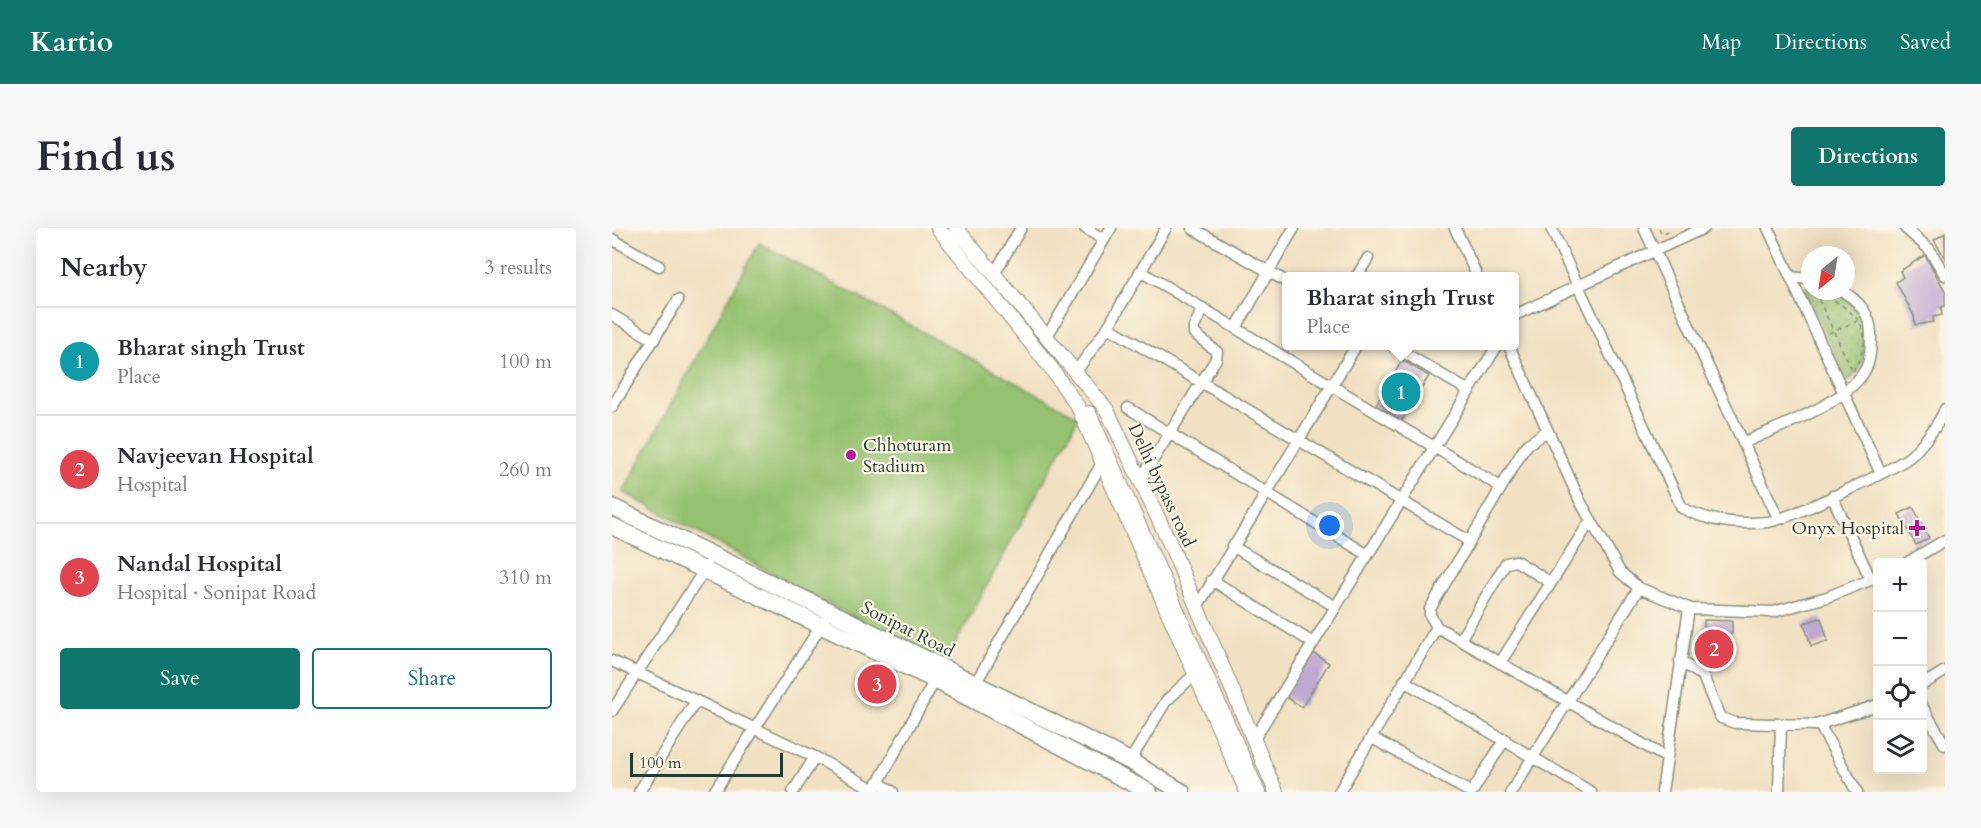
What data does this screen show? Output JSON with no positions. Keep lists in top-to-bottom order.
{
  "streets": {
    "main road": ["Delhi bypass road", "Sonipat Road"]
  },
  "places": {
    "other": ["Chhoturam Stadium"],
    "health": ["Onyx Hospital"]
  },
  "scale_bar": "100 m",
  "north": "bottom left",
  "page": {
    "header": "Kartio",
    "nav": ["Map", "Directions", "Saved"],
    "buttons": [
      "Directions",
      ["Save", "Share"]
    ],
    "title": "Find us",
    "heading": ["Nearby", "3 results"],
    "popup": ["Bharat singh Trust", "Place"],
    "list": [
      {
        "mark": "1",
        "name": "Bharat singh Trust",
        "note": "Place",
        "value": "100 m"
      },
      {
        "mark": "2",
        "name": "Navjeevan Hospital",
        "note": "Hospital",
        "value": "260 m"
      },
      {
        "mark": "3",
        "name": "Nandal Hospital",
        "note": "Hospital · Sonipat Road",
        "value": "310 m"
      }
    ],
    "pins": ["1", "2", "3"],
    "map_buttons": ["+", "−"],
    "scale": "100 m"
  }
}
